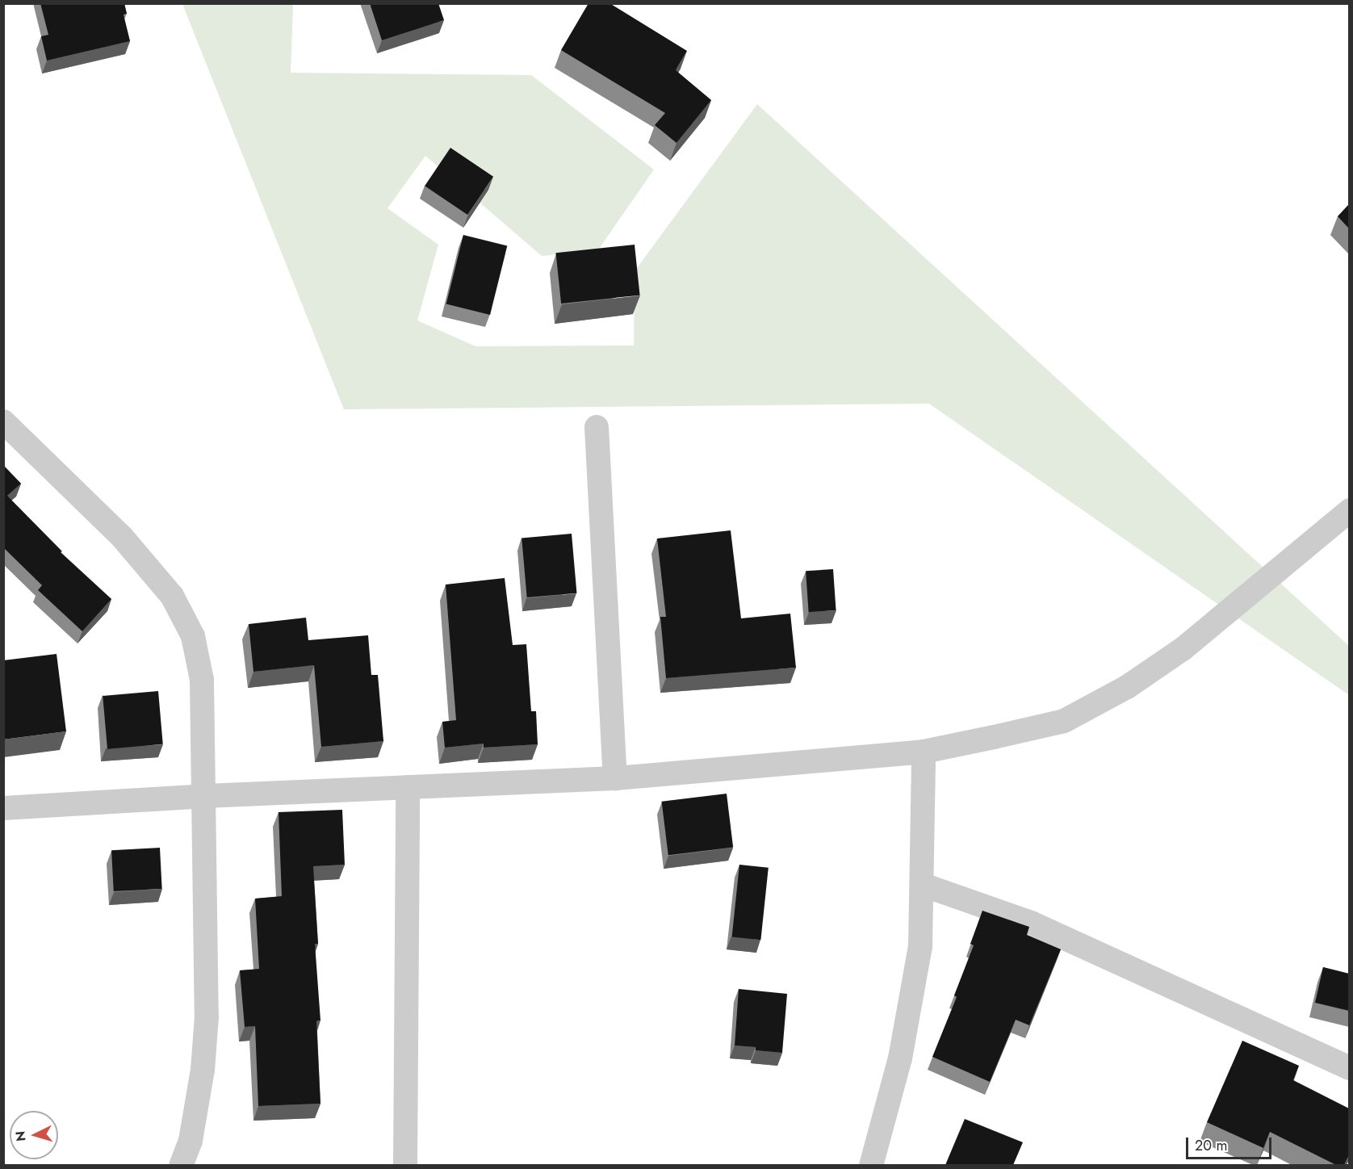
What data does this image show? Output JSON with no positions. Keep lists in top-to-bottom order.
{
  "scale_bar": "20 m",
  "north": "left"
}
